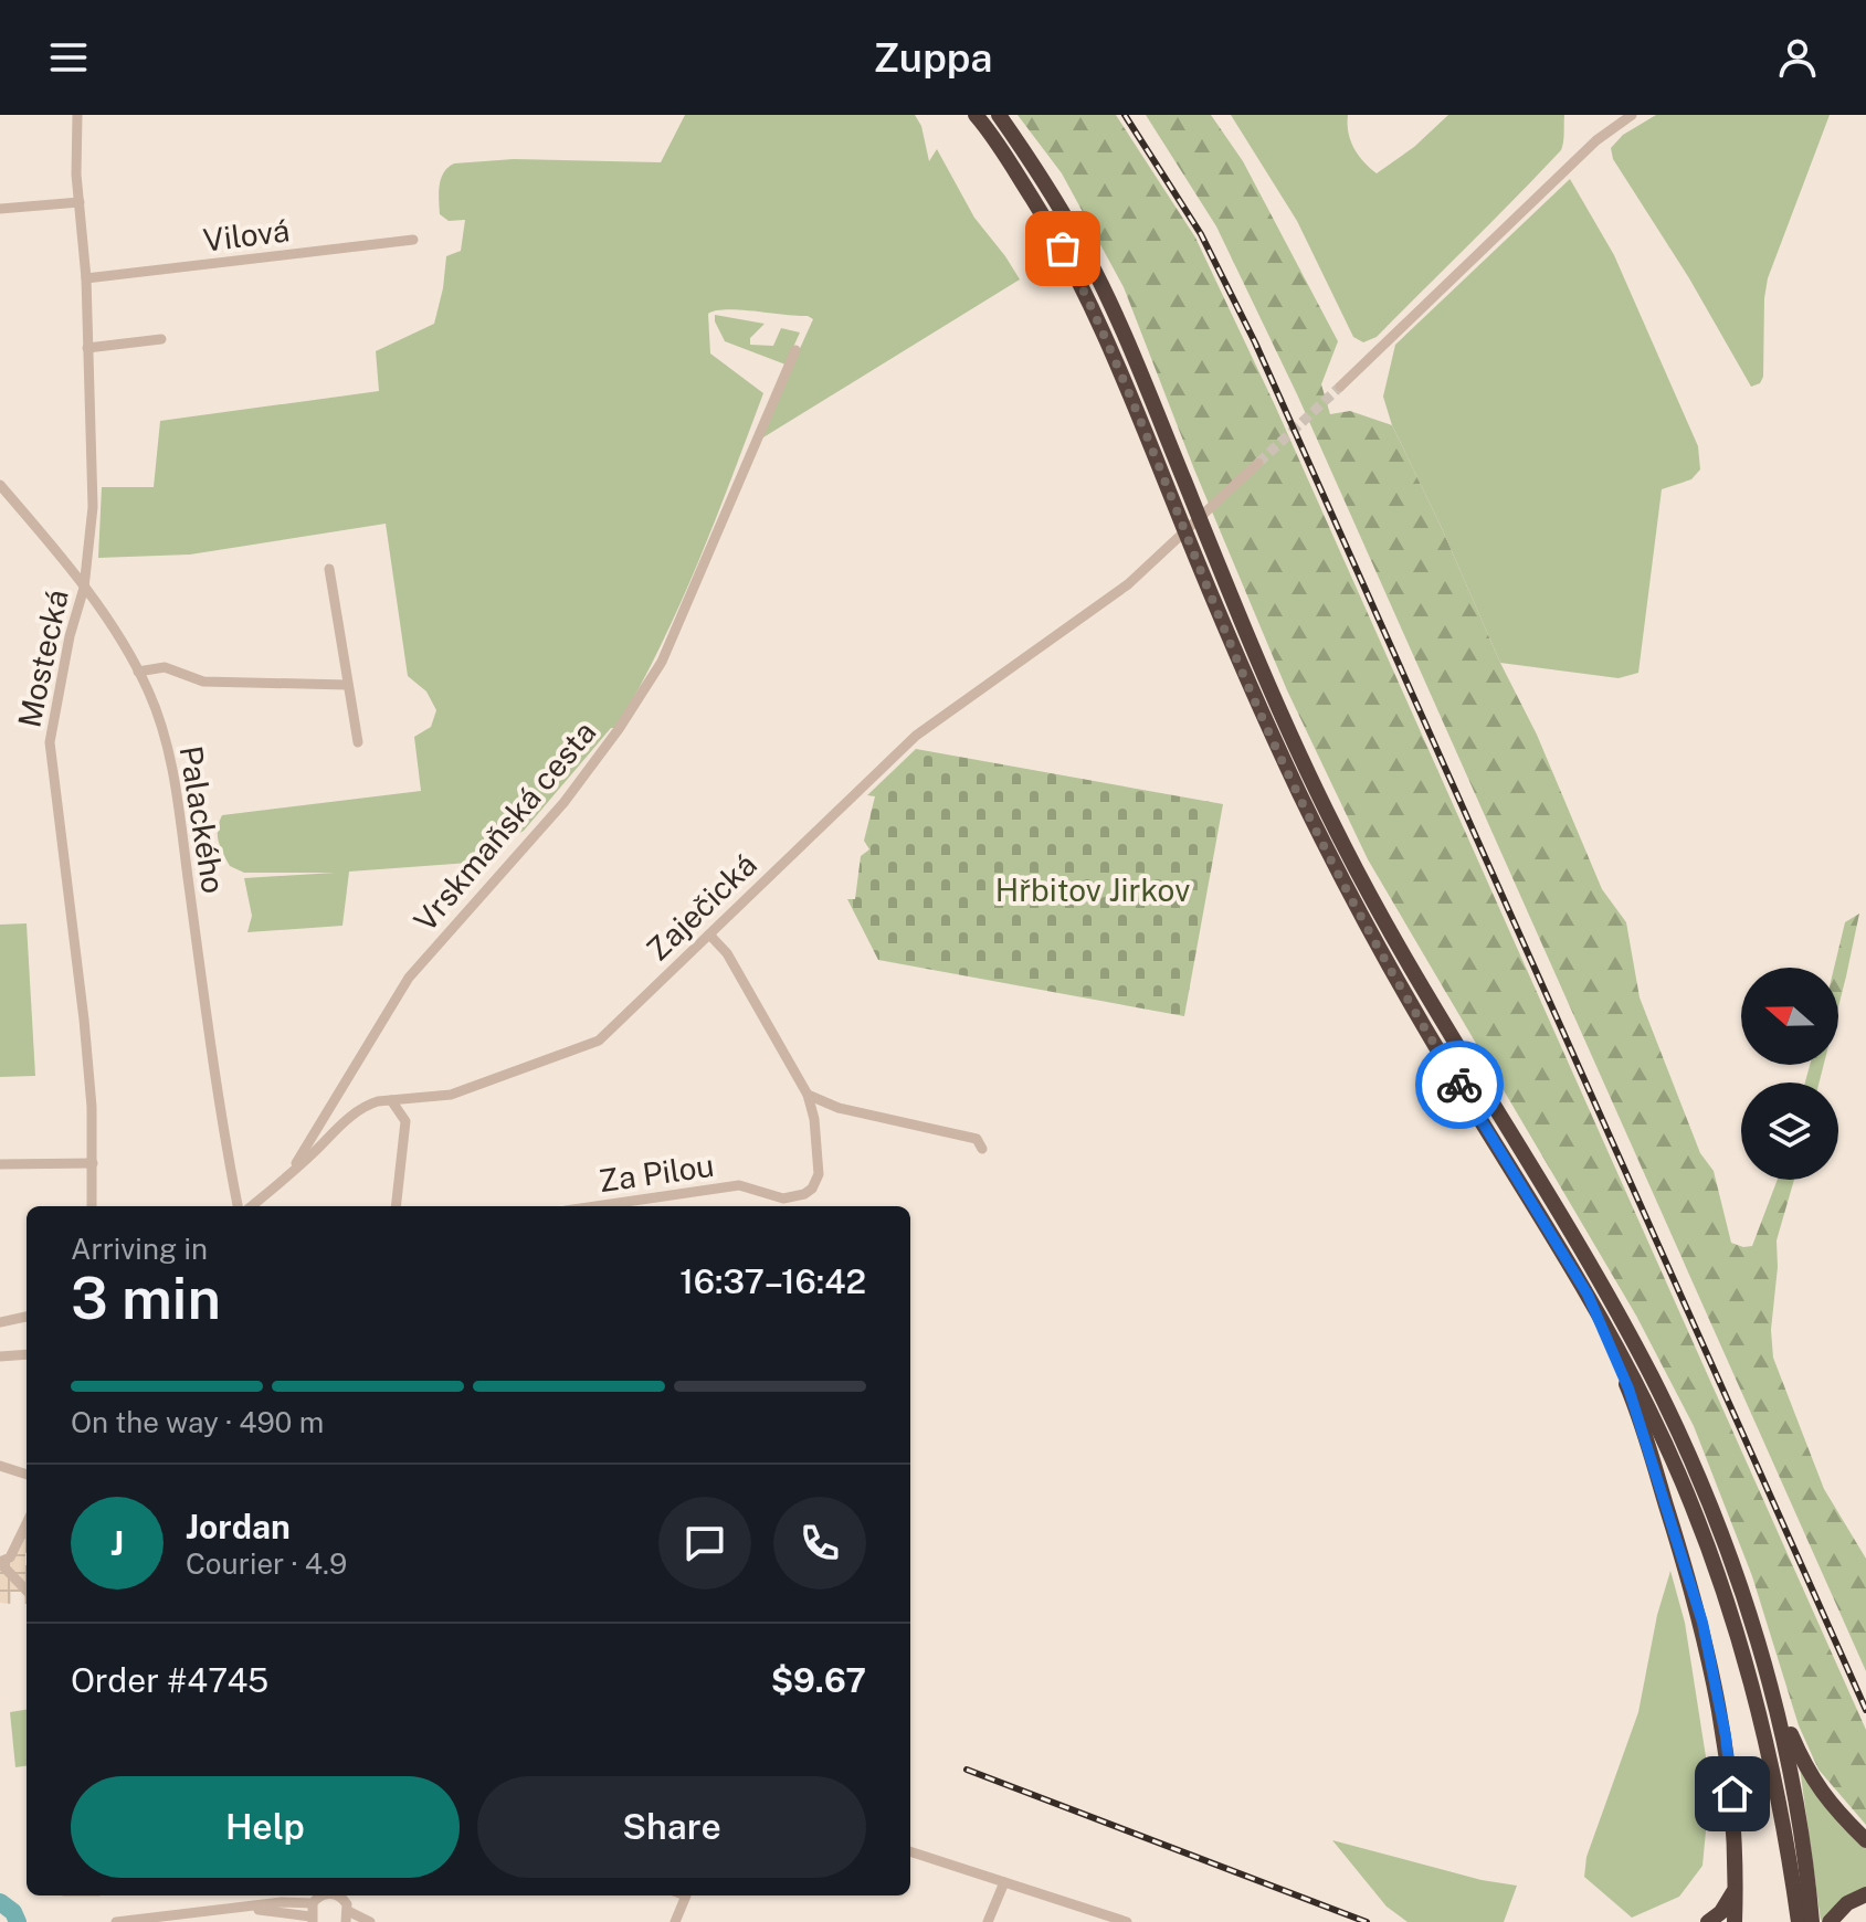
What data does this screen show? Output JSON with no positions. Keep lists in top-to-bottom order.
{
  "streets": {
    "street": [
      "Vilová",
      "Mostecká",
      "Palackého",
      "Vrskmaňská cesta",
      "Zaječická",
      "Za Pilou"
    ]
  },
  "crossings": [
    ["Vilová", "Mostecká"],
    ["Mostecká", "Palackého"],
    ["Vrskmaňská cesta", "Zaječická"],
    ["Zaječická", "Za Pilou"]
  ],
  "parks": ["Hřbitov Jirkov"],
  "north": "left",
  "page": {
    "header": "Zuppa",
    "heading": ["3 min", "Arriving in", "16:37–16:42"],
    "panel": [
      "Jordan",
      "Courier · 4.9",
      "Order #4745",
      "$9.67"
    ],
    "bar": "On the way · 490 m",
    "round": "J",
    "buttons": ["Help", "Share"]
  }
}
